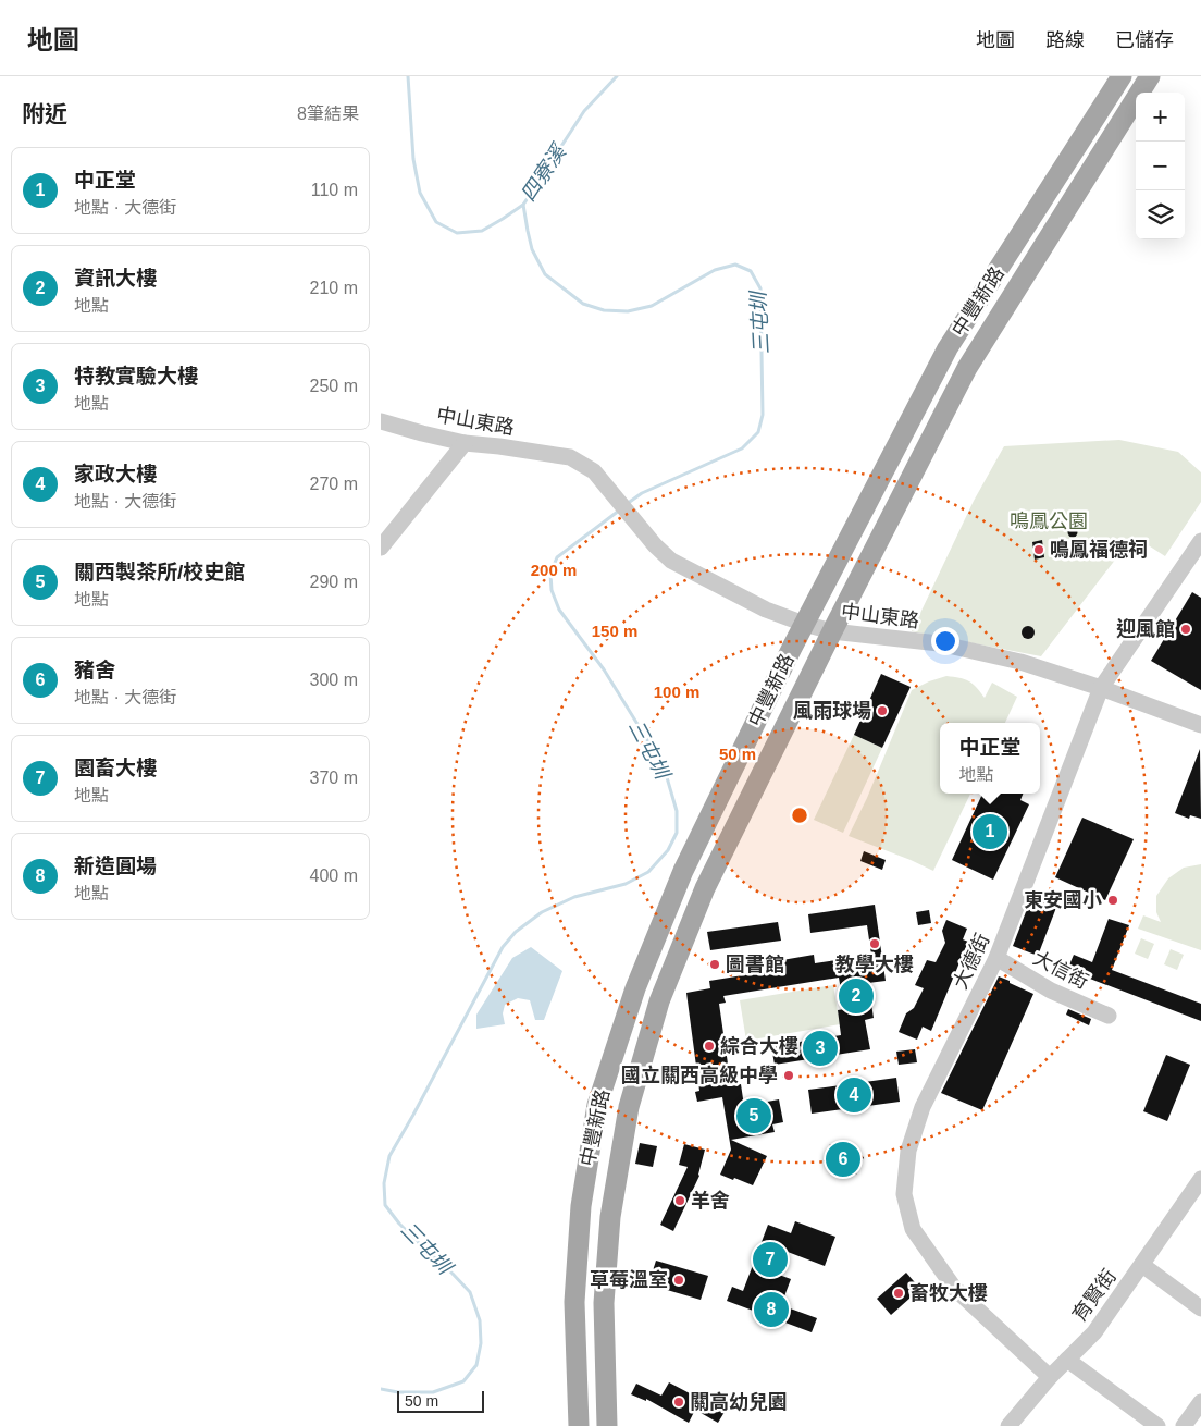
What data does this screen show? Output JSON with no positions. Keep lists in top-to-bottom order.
{
  "streets": {
    "main road": ["中豐新路"],
    "street": [
      "中山東路",
      "大德街",
      "大信街",
      "育賢街"
    ]
  },
  "crossings": [
    ["中豐新路", "中山東路"],
    ["中山東路", "大德街"],
    ["大德街", "大信街"],
    ["大德街", "育賢街"]
  ],
  "water": ["四寮溪", "三屯圳"],
  "parks": ["鳴鳳公園"],
  "places": [
    "鳴鳳福德祠",
    "迎風館",
    "風雨球場",
    "東安國小",
    "教學大樓",
    "圖書館",
    "綜合大樓",
    "國立關西高級中學",
    "羊舍",
    "草莓溫室",
    "畜牧大樓",
    "關高幼兒園"
  ],
  "scale_bar": "50 m",
  "page": {
    "header": "地圖",
    "nav": ["地圖", "路線", "已儲存"],
    "heading": ["附近", "8筆結果"],
    "map_buttons": ["+", "−"],
    "list": [
      {
        "mark": "1",
        "name": "中正堂",
        "note": "地點 · 大德街",
        "value": "110 m"
      },
      {
        "mark": "2",
        "name": "資訊大樓",
        "note": "地點",
        "value": "210 m"
      },
      {
        "mark": "3",
        "name": "特教實驗大樓",
        "note": "地點",
        "value": "250 m"
      },
      {
        "mark": "4",
        "name": "家政大樓",
        "note": "地點 · 大德街",
        "value": "270 m"
      },
      {
        "mark": "5",
        "name": "關西製茶所/校史館",
        "note": "地點",
        "value": "290 m"
      },
      {
        "mark": "6",
        "name": "豬舍",
        "note": "地點 · 大德街",
        "value": "300 m"
      },
      {
        "mark": "7",
        "name": "園畜大樓",
        "note": "地點",
        "value": "370 m"
      },
      {
        "mark": "8",
        "name": "新造圓場",
        "note": "地點",
        "value": "400 m"
      }
    ],
    "popup": ["中正堂", "地點"],
    "pins": [
      "1",
      "2",
      "3",
      "4",
      "5",
      "6",
      "7",
      "8"
    ],
    "scale": "50 m"
  },
  "rings": [
    "200 m",
    "150 m",
    "100 m",
    "50 m"
  ]
}
